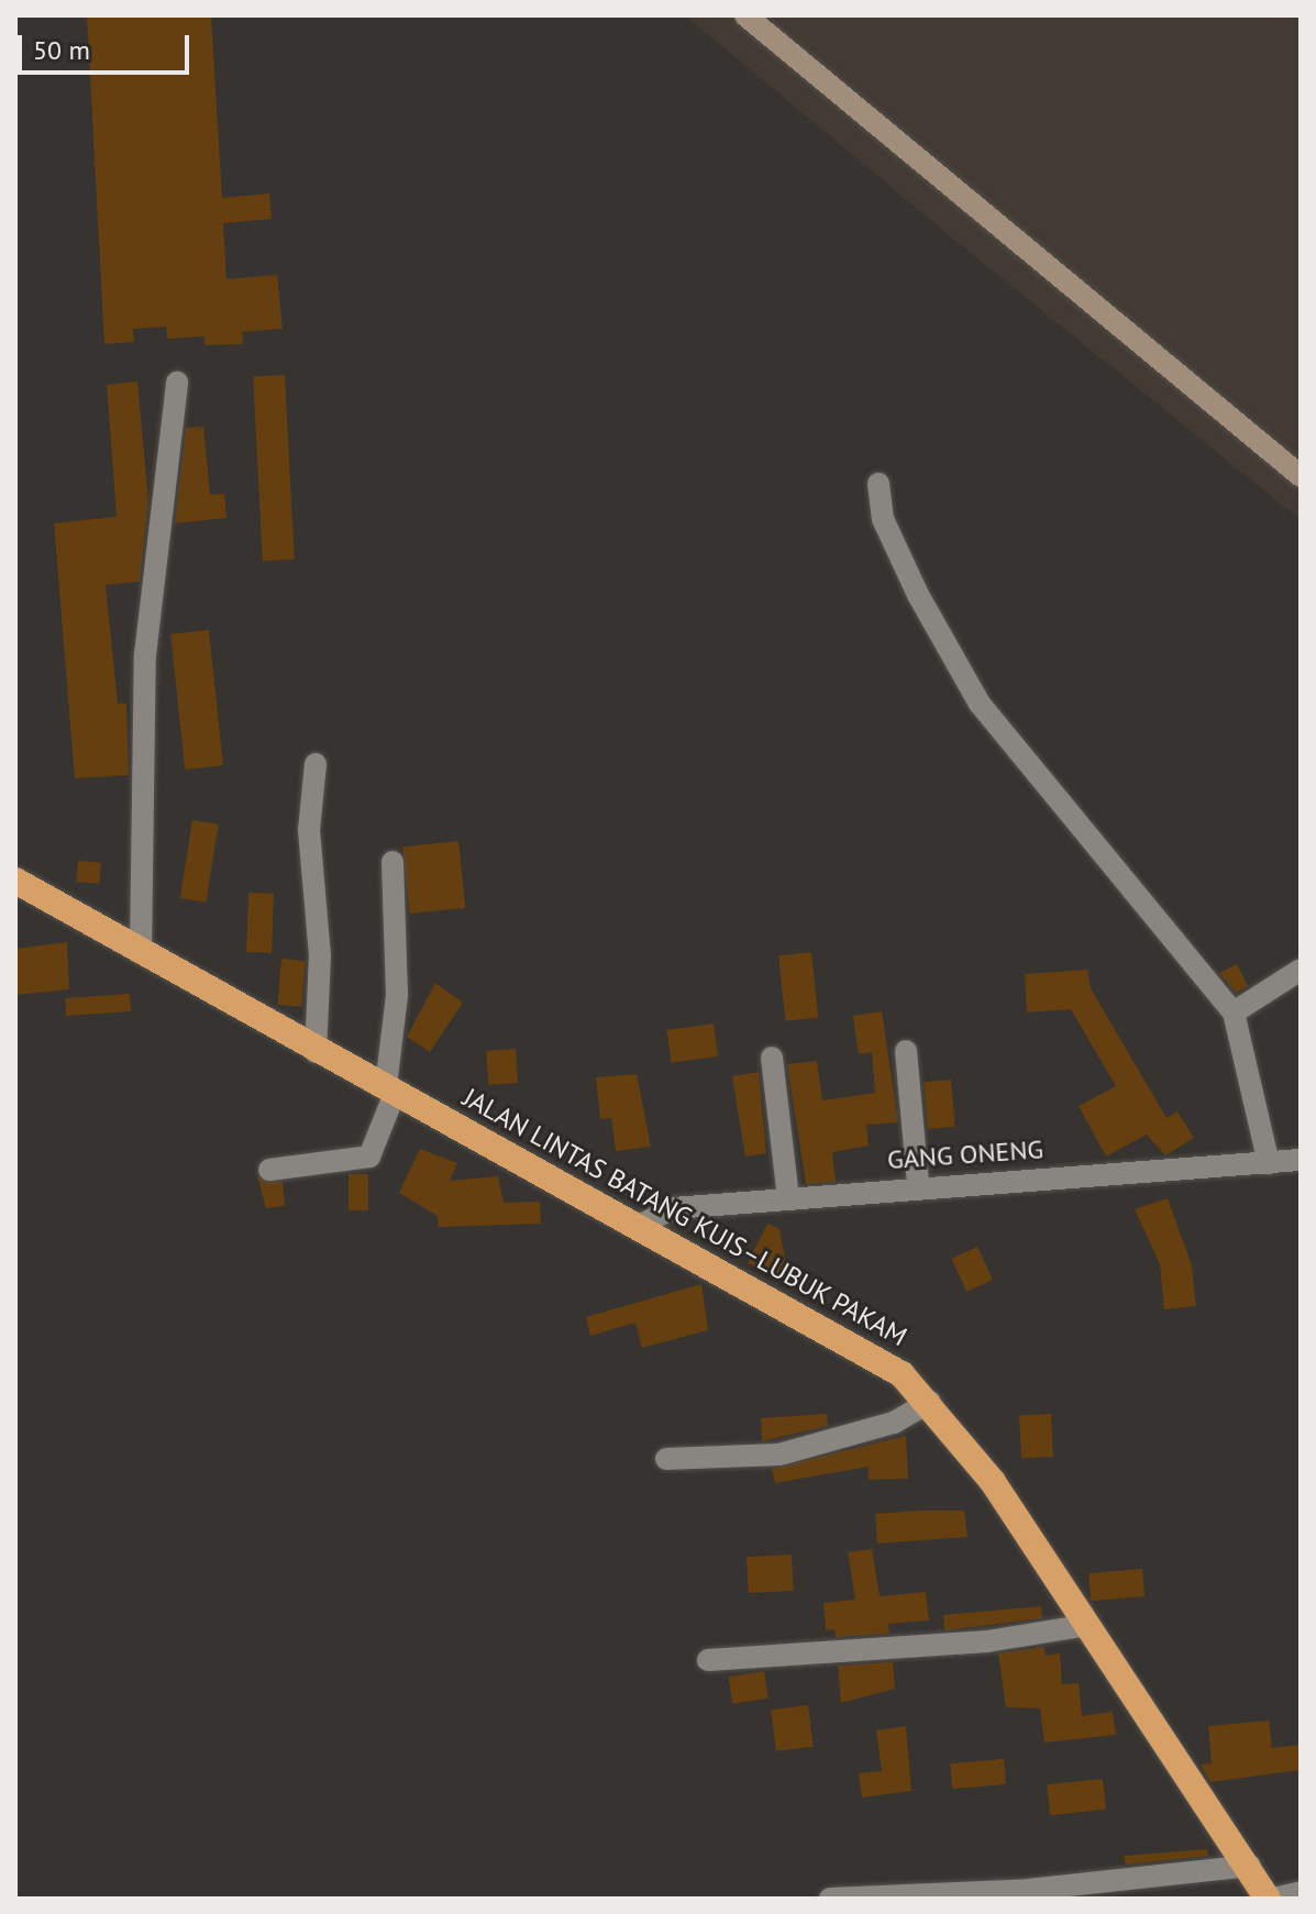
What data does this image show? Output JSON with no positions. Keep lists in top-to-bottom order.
{
  "streets": {
    "highway": ["JALAN LINTAS BATANG KUIS–LUBUK PAKAM"],
    "street": ["GANG ONENG"]
  },
  "crossings": [
    ["GANG ONENG", "JALAN LINTAS BATANG KUIS–LUBUK PAKAM"]
  ],
  "scale_bar": "50 m"
}
